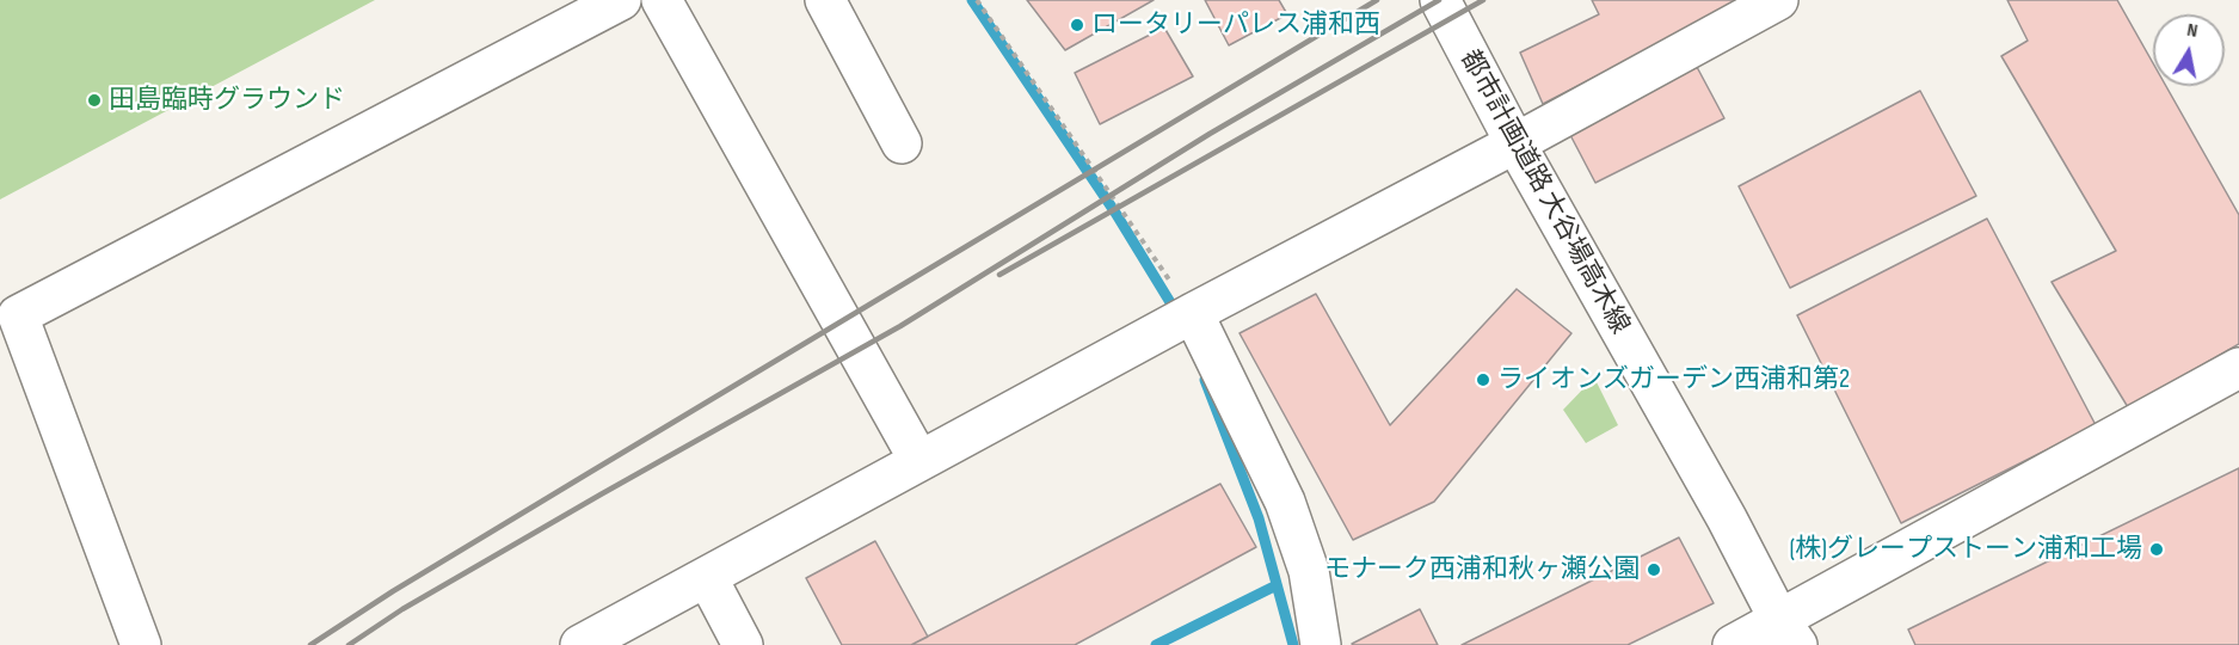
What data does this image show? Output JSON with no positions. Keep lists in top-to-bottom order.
{
  "streets": {
    "street": ["都市計画道路 大谷場高木線"]
  },
  "places": [
    "ロータリーパレス浦和西",
    "田島臨時グラウンド",
    "ライオンズガーデン西浦和第2",
    "(株)グレープストーン浦和工場",
    "モナーク西浦和秋ヶ瀬公園"
  ],
  "north": "top"
}
